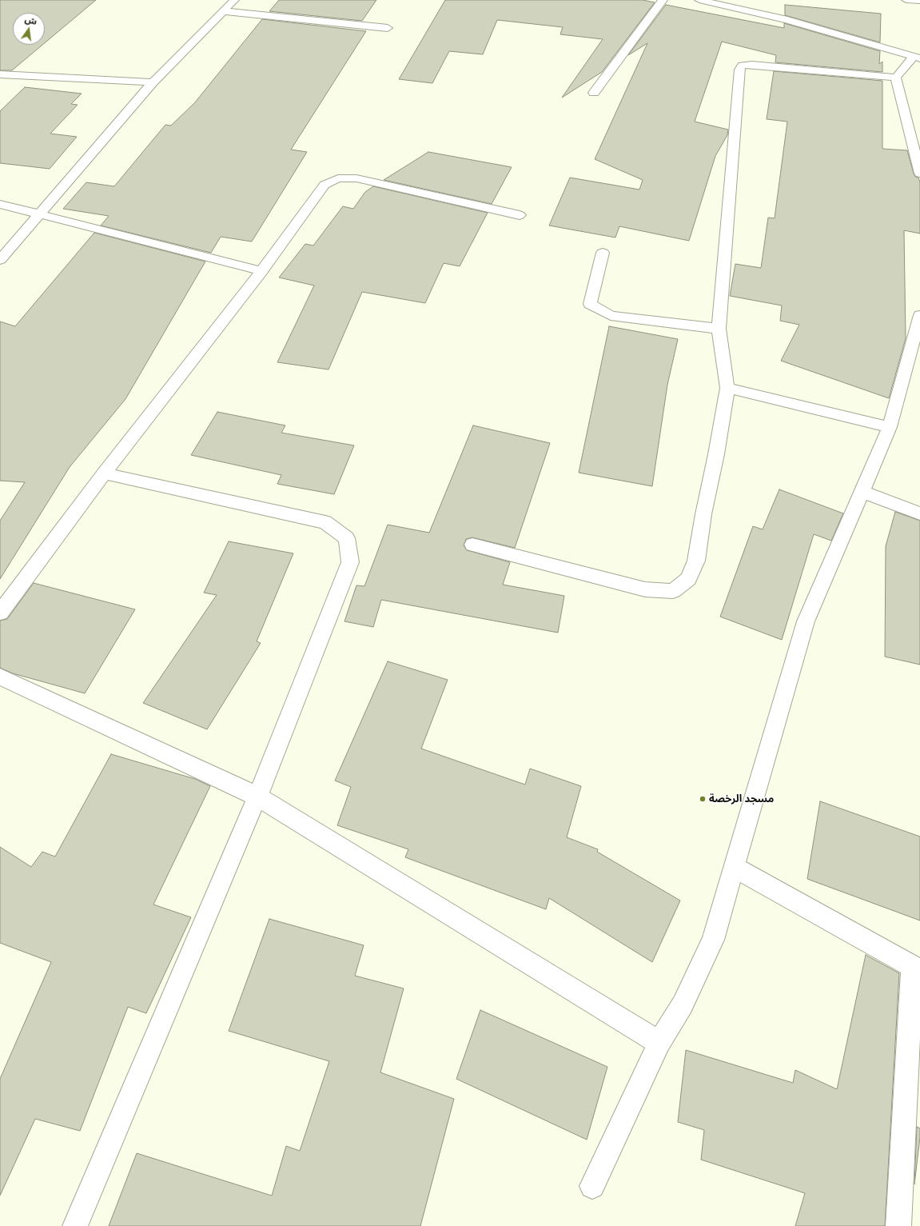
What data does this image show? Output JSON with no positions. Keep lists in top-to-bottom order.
{
  "places": ["مسجد الرخصة"],
  "north": "top"
}
